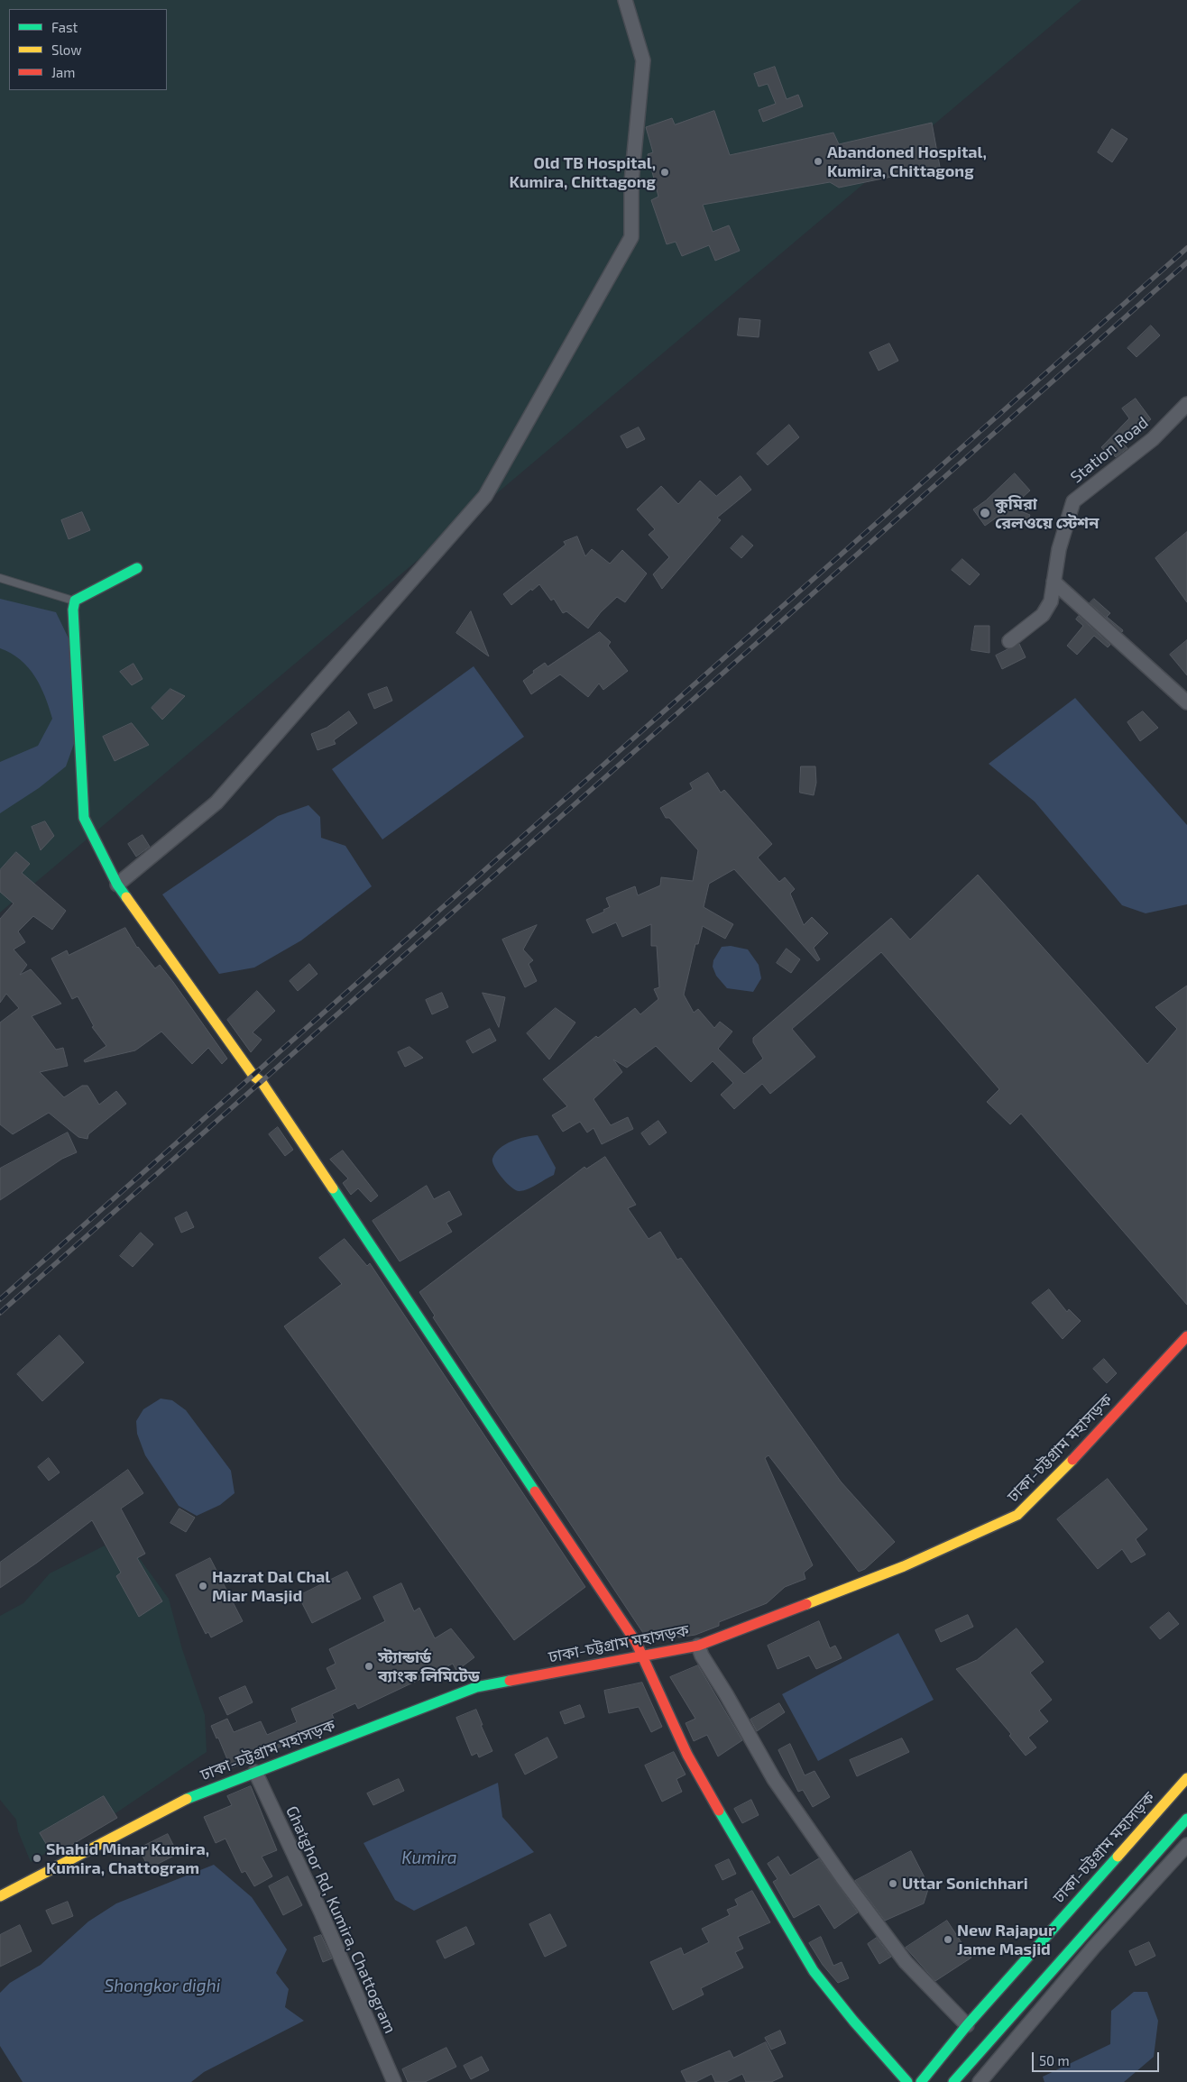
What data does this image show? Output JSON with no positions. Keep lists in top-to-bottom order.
{
  "streets": {
    "main road": ["ঢাকা-চট্টগ্রাম মহাসড়ক"],
    "street": ["Station Road", "Ghatghor Rd, Kumira, Chattogram"]
  },
  "crossings": [
    ["ঢাকা-চট্টগ্রাম মহাসড়ক", "Ghatghor Rd, Kumira, Chattogram"]
  ],
  "water": ["Kumira", "Shongkor dighi"],
  "places": [
    "Abandoned Hospital, Kumira, Chittagong",
    "Old TB Hospital, Kumira, Chittagong",
    "কুমিরা রেলওয়ে স্টেশন",
    "Hazrat Dal Chal Miar Masjid",
    "স্ট্যান্ডার্ড ব্যাংক লিমিটেড",
    "Shahid Minar Kumira, Kumira, Chattogram",
    "Uttar Sonichhari",
    "New Rajapur Jame Masjid"
  ],
  "legend": ["Fast", "Slow", "Jam"],
  "scale_bar": "50 m"
}
